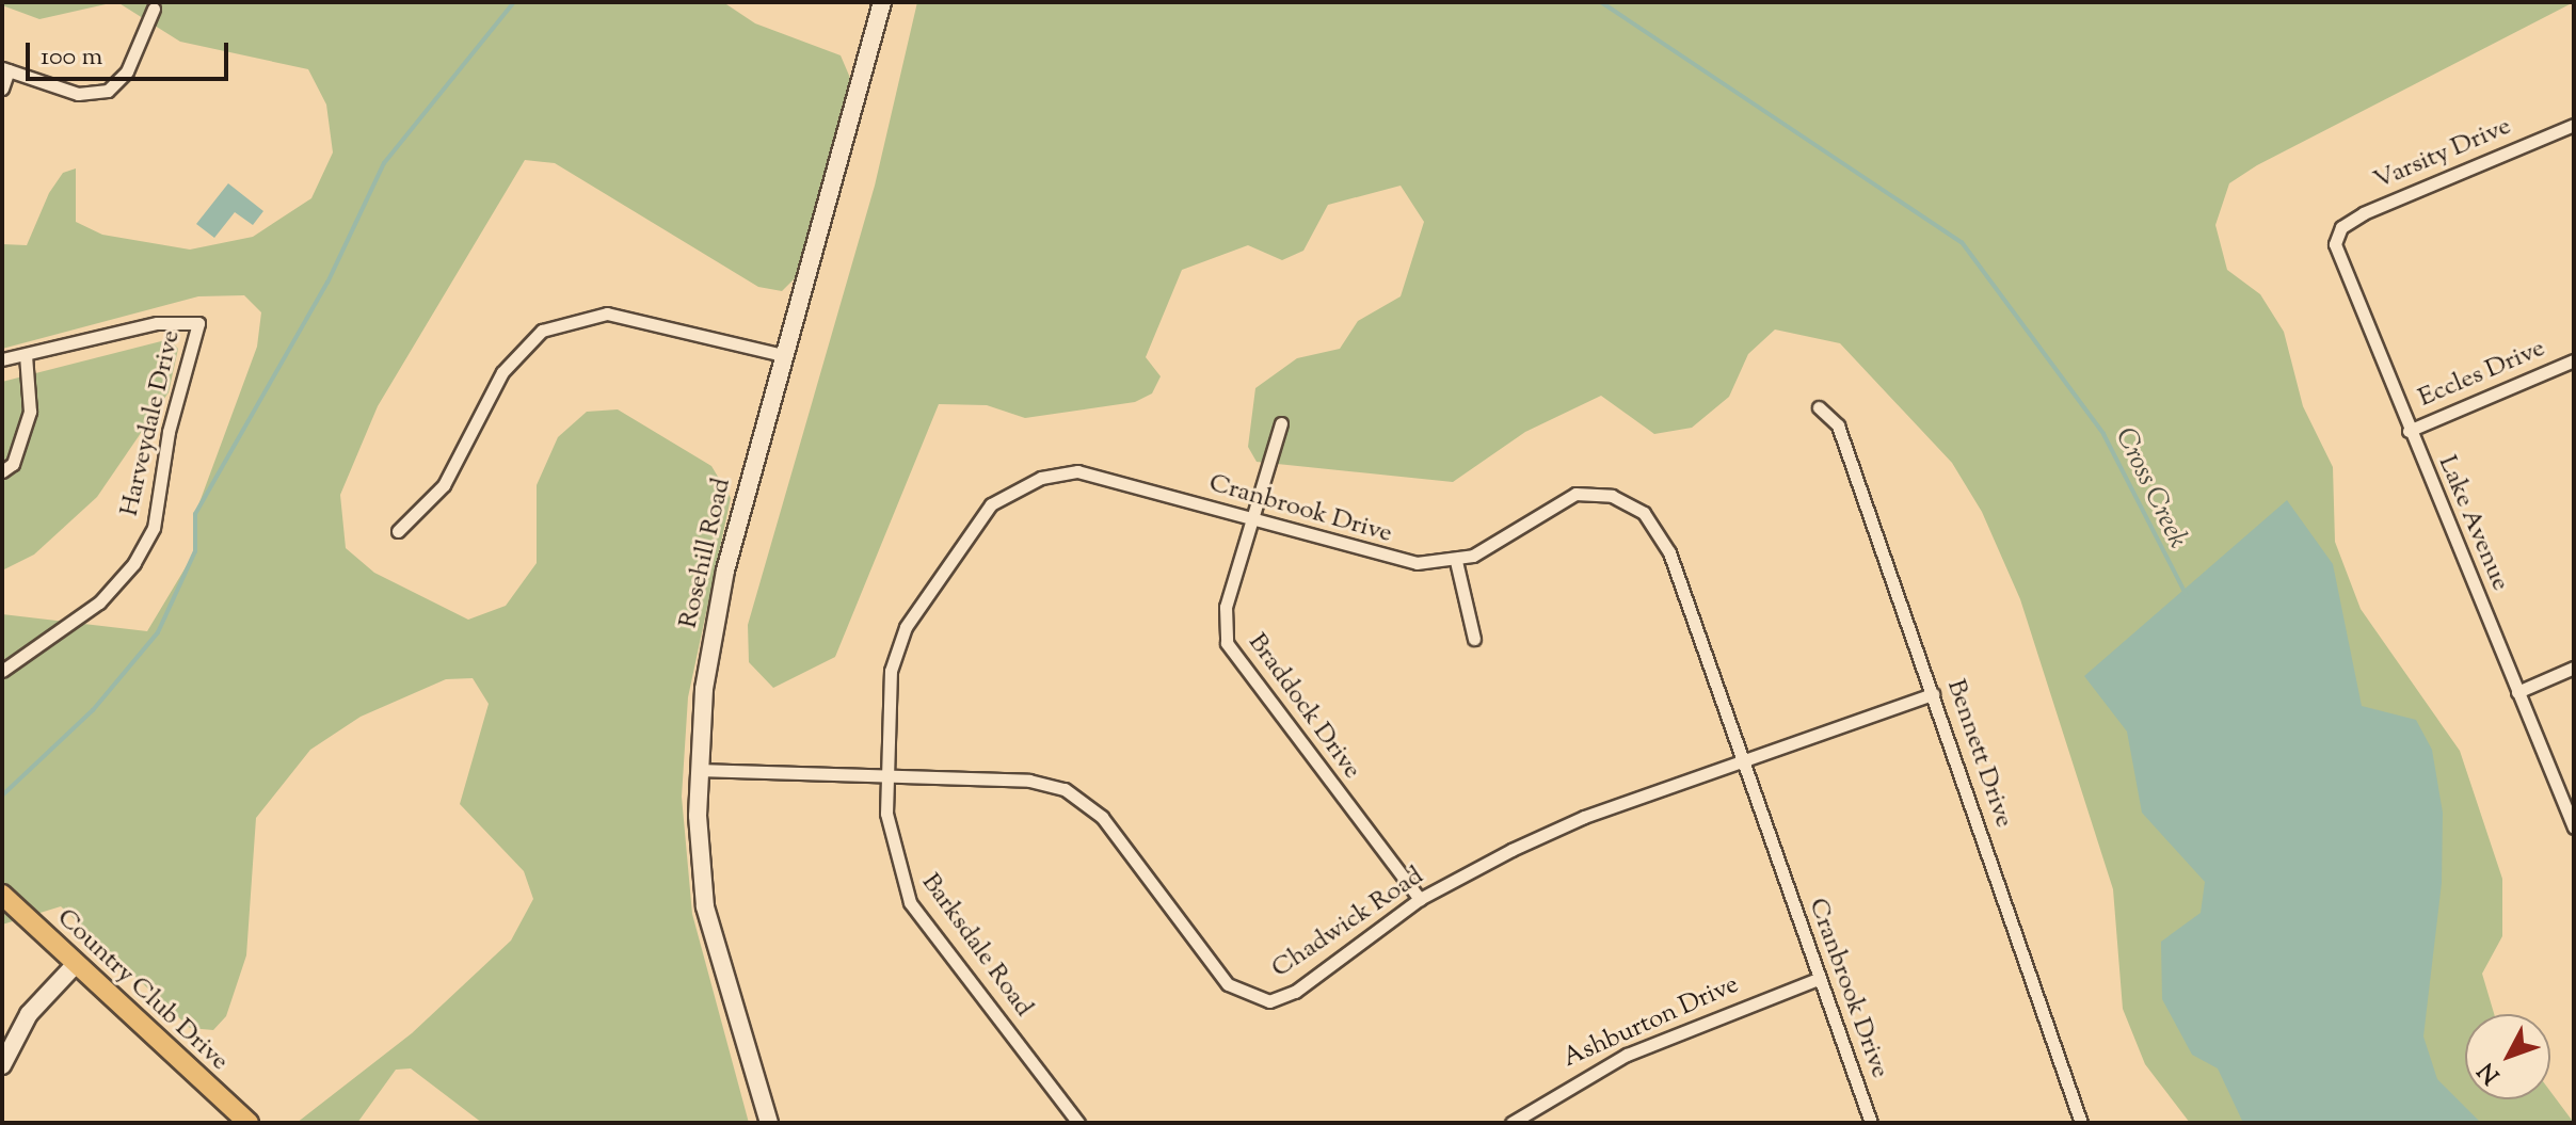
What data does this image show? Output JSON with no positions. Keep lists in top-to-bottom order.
{
  "streets": {
    "main road": ["Rosehill Road", "Country Club Drive"],
    "street": [
      "Varsity Drive",
      "Eccles Drive",
      "Harveydale Drive",
      "Cranbrook Drive",
      "Lake Avenue",
      "Braddock Drive",
      "Bennett Drive",
      "Chadwick Road",
      "Barksdale Road",
      "Ashburton Drive"
    ]
  },
  "crossings": [
    ["Varsity Drive", "Lake Avenue"],
    ["Eccles Drive", "Lake Avenue"],
    ["Cranbrook Drive", "Braddock Drive"],
    ["Cranbrook Drive", "Chadwick Road"],
    ["Cranbrook Drive", "Barksdale Road"],
    ["Cranbrook Drive", "Ashburton Drive"],
    ["Rosehill Road", "Chadwick Road"],
    ["Braddock Drive", "Chadwick Road"],
    ["Bennett Drive", "Chadwick Road"],
    ["Chadwick Road", "Barksdale Road"]
  ],
  "water": ["Cross Creek"],
  "scale_bar": "100 m",
  "north": "bottom left"
}
